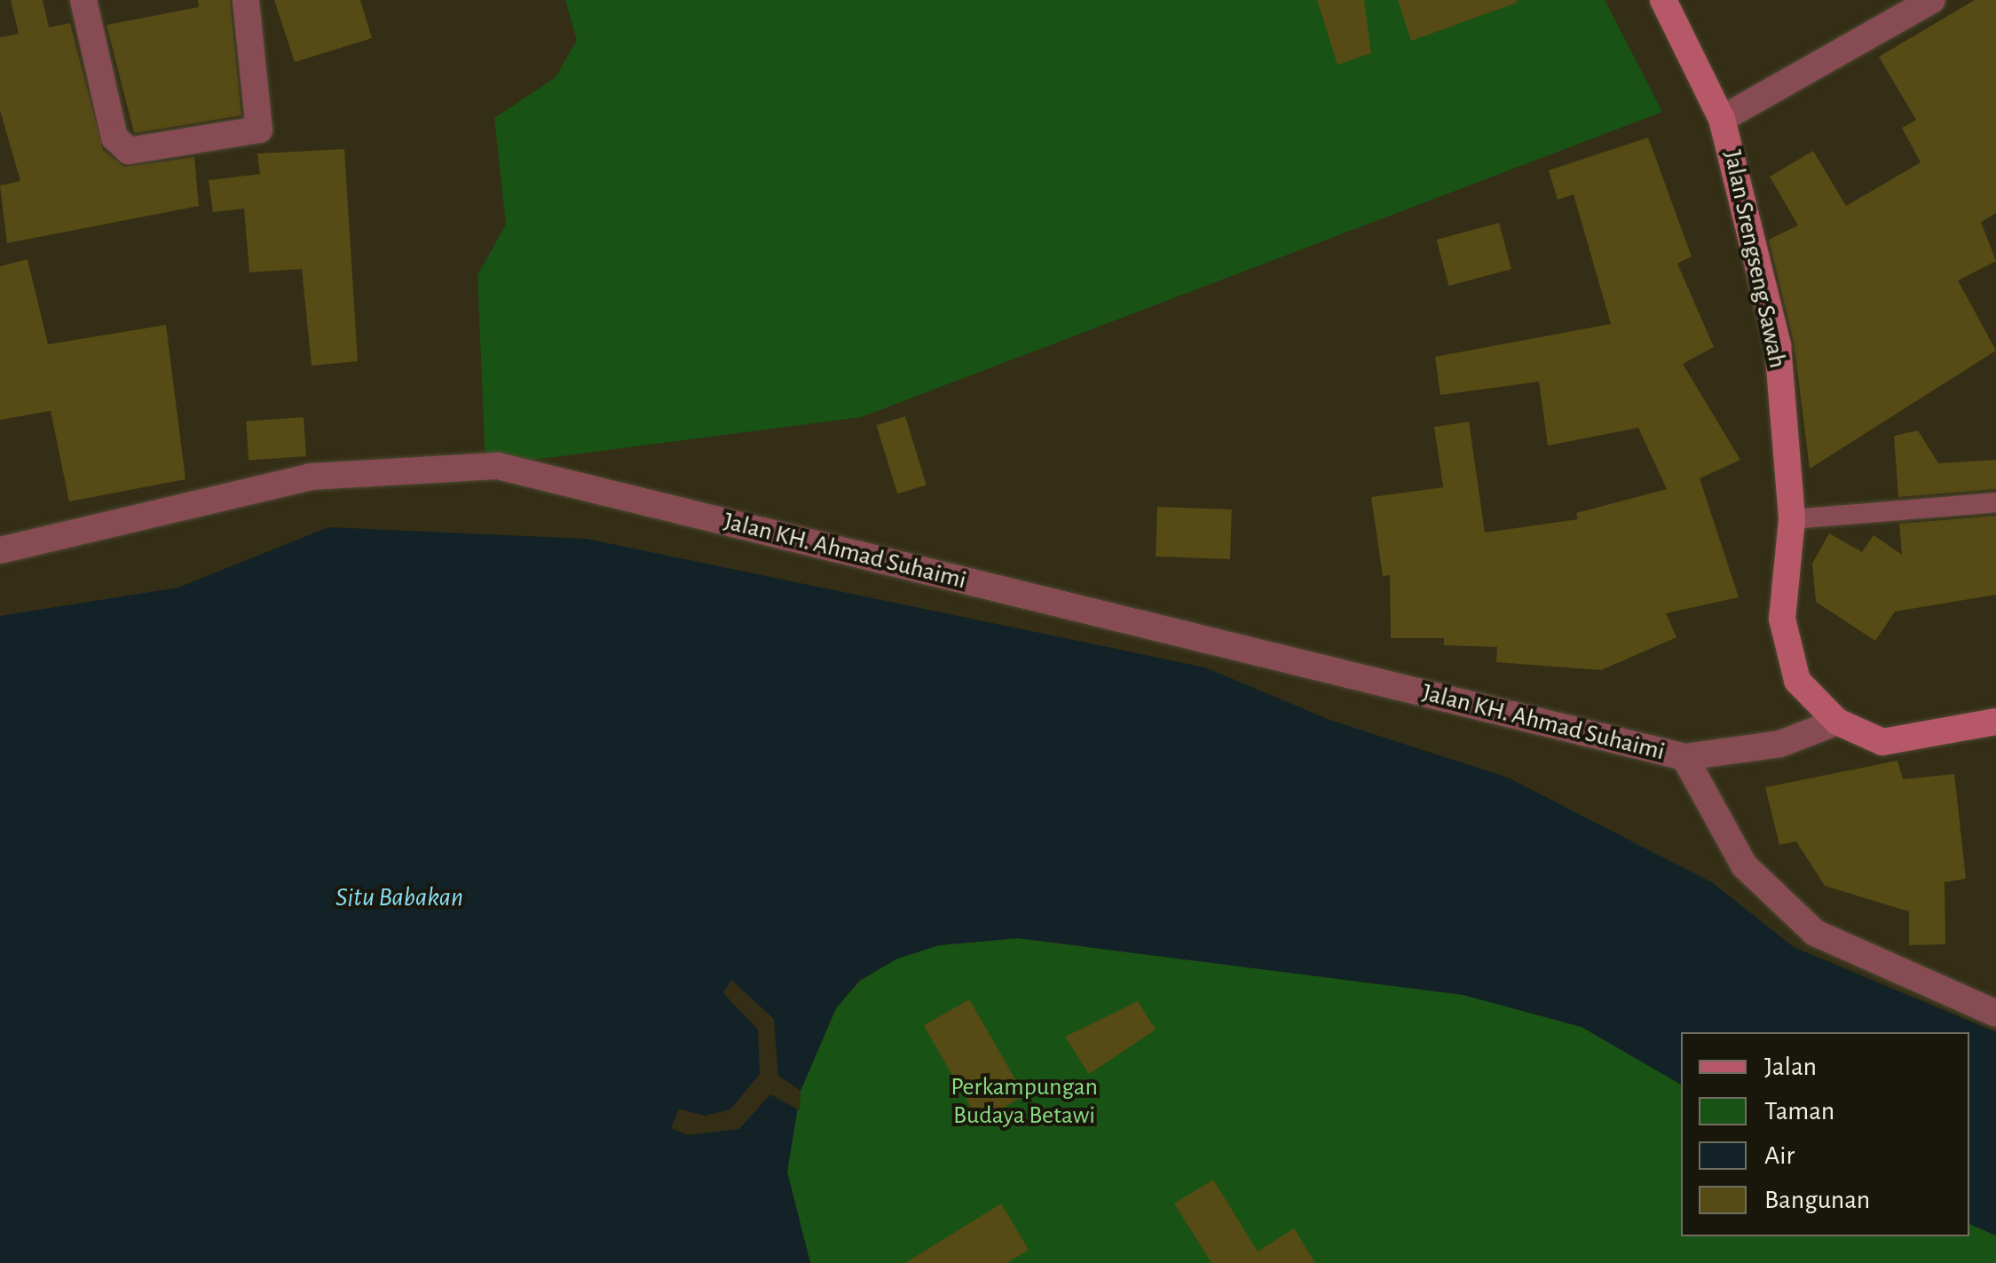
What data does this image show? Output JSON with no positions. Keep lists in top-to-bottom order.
{
  "streets": {
    "street": ["Jalan Srengseng Sawah", "Jalan KH. Ahmad Suhaimi"]
  },
  "water": ["Situ Babakan"],
  "parks": ["Perkampungan Budaya Betawi"],
  "legend": [
    "Jalan",
    "Taman",
    "Air",
    "Bangunan"
  ]
}
